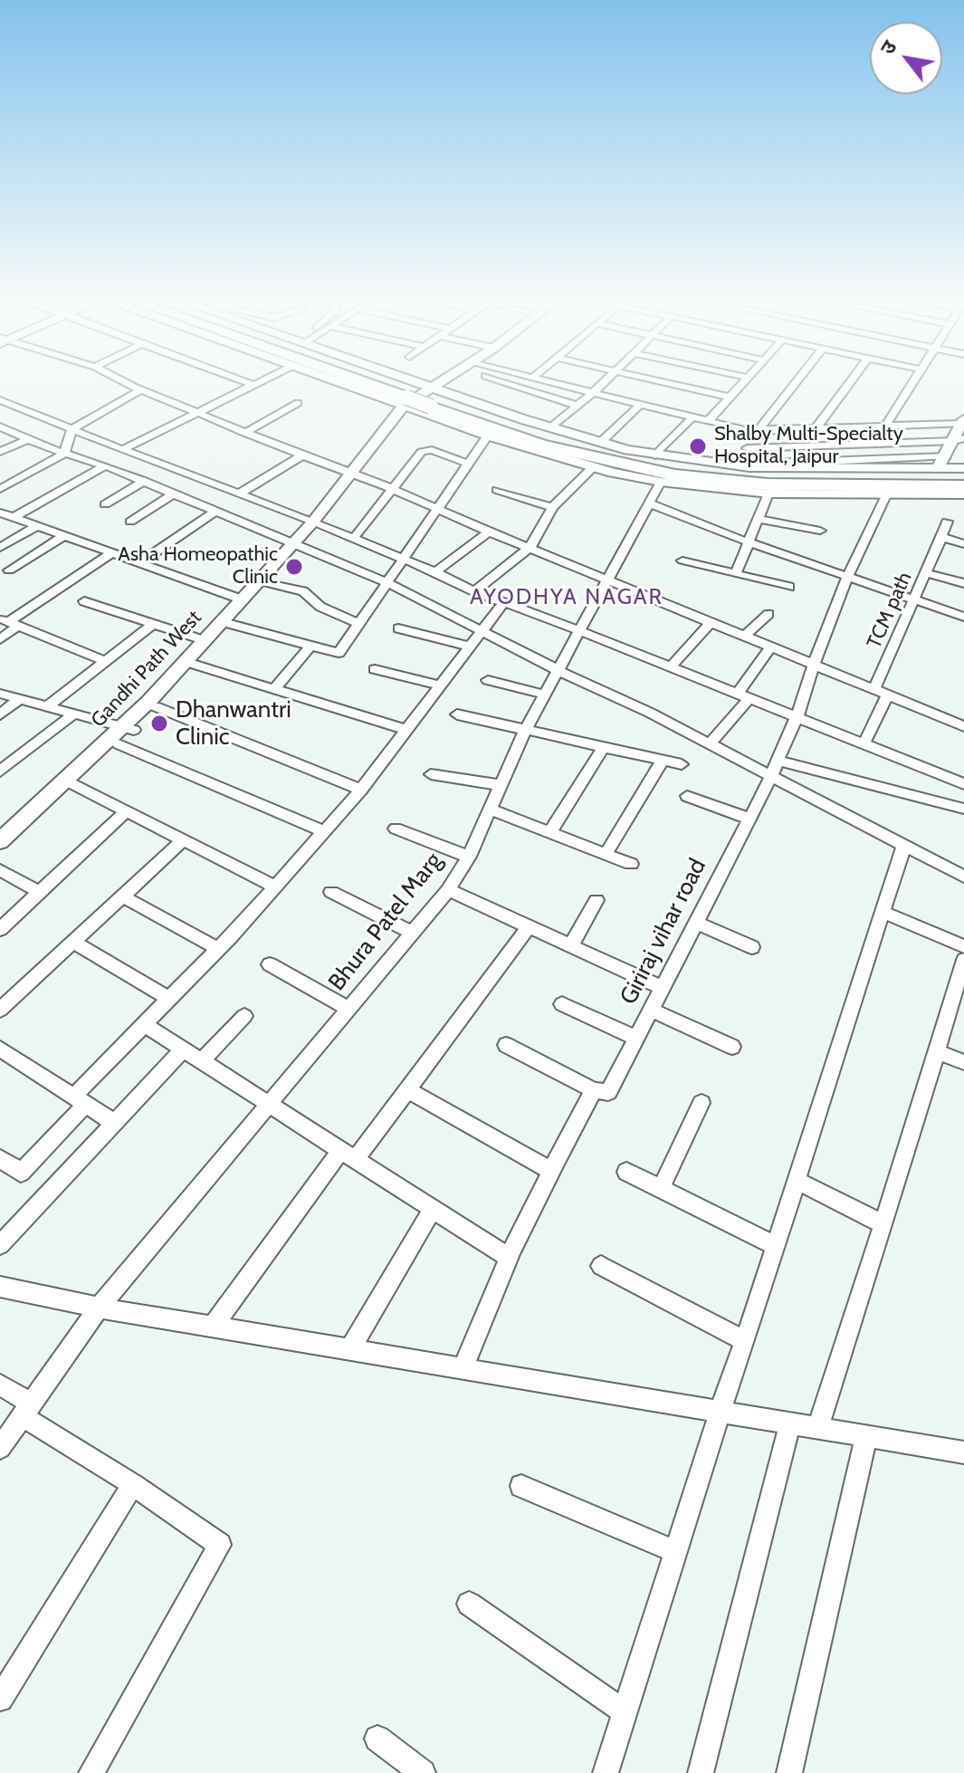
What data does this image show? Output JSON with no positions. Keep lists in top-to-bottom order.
{
  "streets": {
    "street": [
      "TCM path",
      "Gandhi Path West",
      "Bhura Patel Marg",
      "Giriraj vihar road"
    ]
  },
  "districts": ["AYODHYA NAGAR"],
  "places": ["Shalby Multi-Specialty Hospital, Jaipur", "Asha Homeopathic Clinic", "Dhanwantri Clinic"],
  "north": "top left"
}
